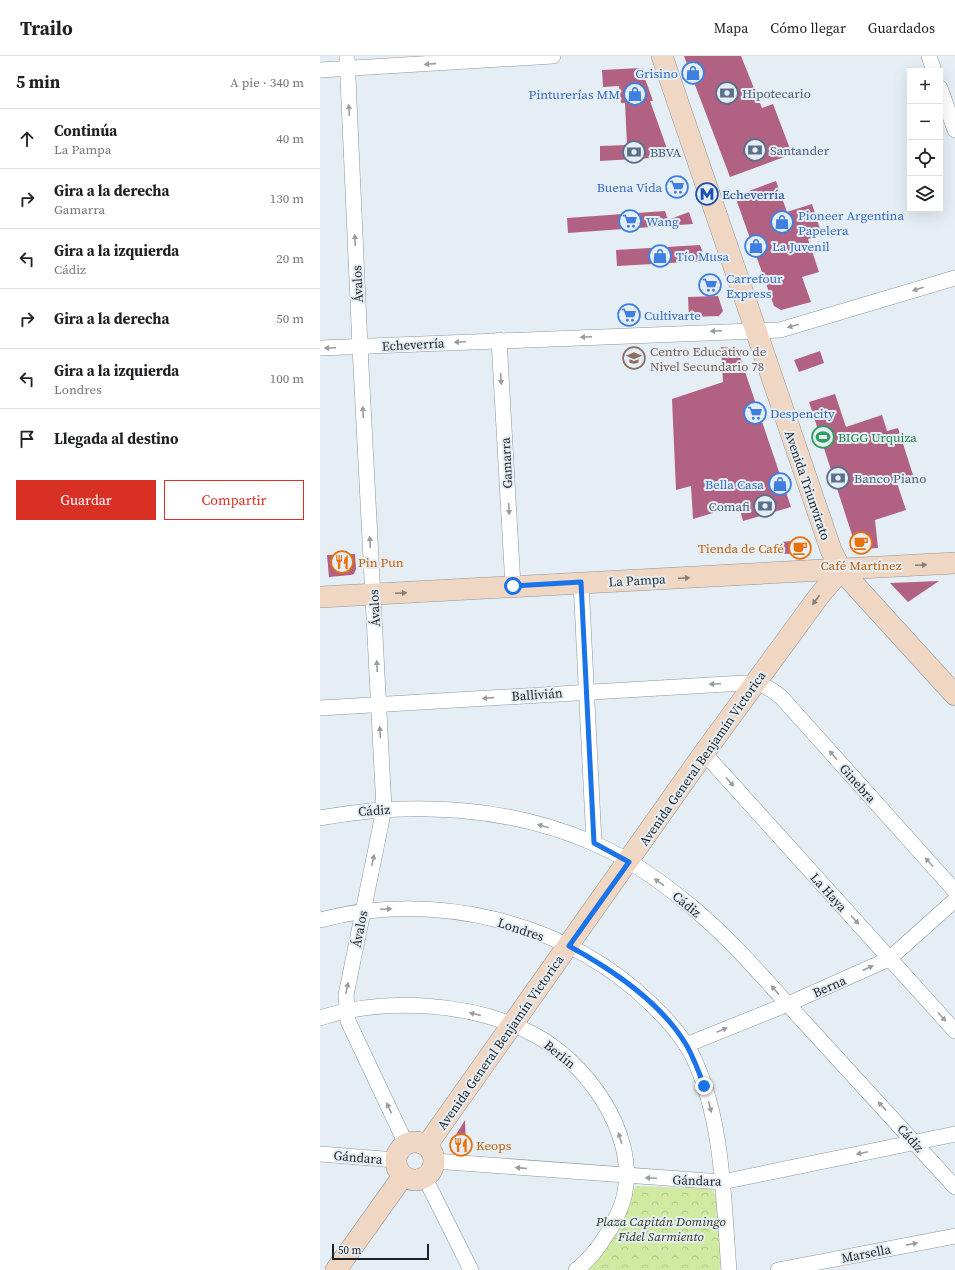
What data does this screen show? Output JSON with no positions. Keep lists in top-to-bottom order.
{
  "streets": {
    "street": [
      "Ávalos",
      "Echeverría",
      "Gamarra",
      "Avenida Triunvirato",
      "La Pampa",
      "Ballivián",
      "Avenida General Benjamín Victorica",
      "Ginebra",
      "Cádiz",
      "La Haya",
      "Londres",
      "Berna",
      "Berlín",
      "Gándara",
      "Marsella"
    ]
  },
  "crossings": [
    ["Ávalos", "Echeverría"],
    ["Ávalos", "La Pampa"],
    ["Ávalos", "Ballivián"],
    ["Ávalos", "Cádiz"],
    ["Ávalos", "Londres"],
    ["Ávalos", "Berlín"],
    ["Ávalos", "Gándara"],
    ["Echeverría", "Gamarra"],
    ["Echeverría", "Avenida Triunvirato"],
    ["Gamarra", "La Pampa"],
    ["Avenida Triunvirato", "La Pampa"],
    ["Avenida Triunvirato", "Avenida General Benjamín Victorica"],
    ["La Pampa", "Avenida General Benjamín Victorica"],
    ["Ballivián", "Avenida General Benjamín Victorica"],
    ["Ballivián", "Ginebra"],
    ["Avenida General Benjamín Victorica", "Ginebra"],
    ["Avenida General Benjamín Victorica", "Cádiz"],
    ["Avenida General Benjamín Victorica", "La Haya"],
    ["Avenida General Benjamín Victorica", "Londres"],
    ["Avenida General Benjamín Victorica", "Berlín"],
    ["Avenida General Benjamín Victorica", "Gándara"],
    ["Cádiz", "Berna"],
    ["Cádiz", "Gándara"],
    ["La Haya", "Berna"],
    ["Londres", "Berna"],
    ["Londres", "Gándara"],
    ["Berlín", "Gándara"]
  ],
  "one_way": [
    "Ávalos",
    "Echeverría",
    "Gamarra",
    "La Pampa",
    "Ballivián",
    "Ginebra",
    "Cádiz",
    "La Haya",
    "Londres",
    "Berna",
    "Berlín",
    "Gándara",
    "Marsella"
  ],
  "parks": ["Plaza Capitán Domingo Fidel Sarmiento"],
  "places": {
    "shop": [
      "Grisino",
      "Pinturerías MM",
      "Pioneer Argentina Papelera",
      "La Juvenil",
      "Tío Musa",
      "Bella Casa"
    ],
    "bank": [
      "Hipotecario",
      "Santander",
      "BBVA",
      "Banco Piano",
      "Comafi"
    ],
    "supermarket": [
      "Buena Vida",
      "Wang",
      "Carrefour Express",
      "Cultivarte",
      "Despencity"
    ],
    "metro station": ["Echeverría"],
    "school or university": ["Centro Educativo de Nivel Secundario 78"],
    "sports": ["BIGG Urquiza"],
    "cafe": ["Café Martínez", "Tienda de Café"],
    "restaurant": ["Pin Pun", "Keops"]
  },
  "scale_bar": "50 m",
  "page": {
    "header": "Trailo",
    "nav": ["Mapa", "Cómo llegar", "Guardados"],
    "heading": ["5 min", "A pie · 340 m"],
    "map_buttons": ["+", "−"],
    "list": [
      ["Continúa", "La Pampa", "40 m"],
      ["Gira a la derecha", "Gamarra", "130 m"],
      ["Gira a la izquierda", "Cádiz", "20 m"],
      ["Gira a la derecha", "50 m"],
      ["Gira a la izquierda", "Londres", "100 m"],
      "Llegada al destino"
    ],
    "buttons": ["Guardar", "Compartir"],
    "scale": "50 m"
  }
}
